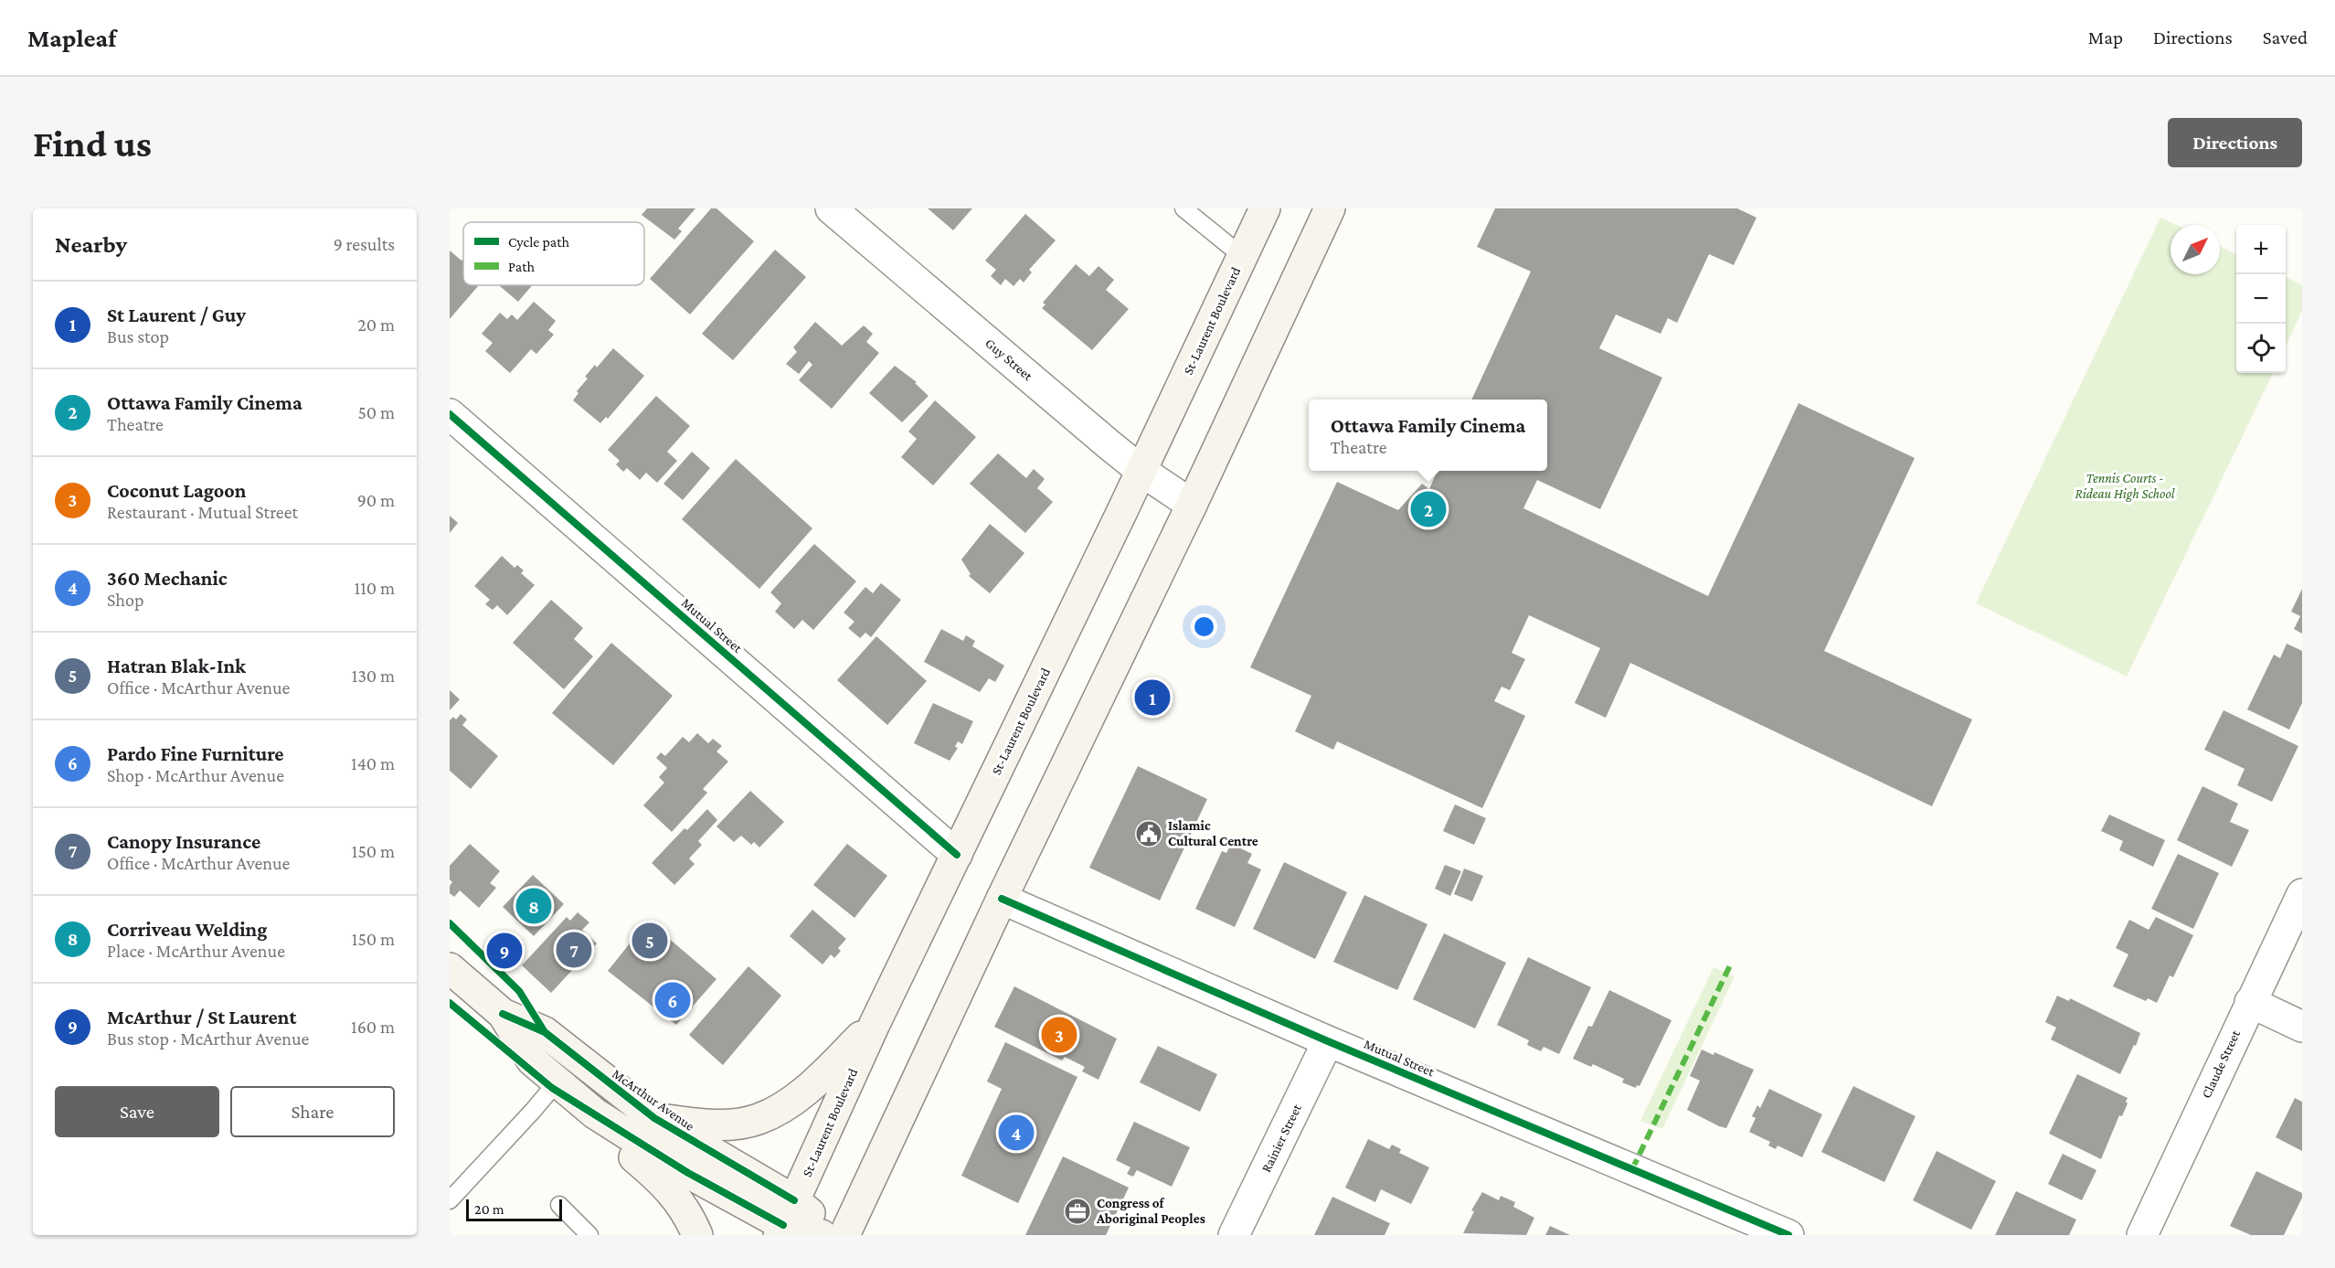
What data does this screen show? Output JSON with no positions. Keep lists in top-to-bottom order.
{
  "streets": {
    "main road": ["St-Laurent Boulevard", "McArthur Avenue"],
    "street": [
      "Guy Street",
      "Mutual Street",
      "Claude Street",
      "Rainier Street"
    ]
  },
  "crossings": [
    ["St-Laurent Boulevard", "Guy Street"],
    ["St-Laurent Boulevard", "Mutual Street"],
    ["St-Laurent Boulevard", "McArthur Avenue"],
    ["Mutual Street", "Rainier Street"]
  ],
  "parks": ["Tennis Courts - Rideau High School"],
  "places": {
    "public building": ["Islamic Cultural Centre"],
    "office": ["Congress of Aboriginal Peoples"]
  },
  "legend": ["Cycle path", "Path"],
  "scale_bar": "20 m",
  "north": "top right",
  "page": {
    "header": "Mapleaf",
    "nav": ["Map", "Directions", "Saved"],
    "buttons": [
      "Directions",
      ["Save", "Share"]
    ],
    "title": "Find us",
    "heading": ["Nearby", "9 results"],
    "map_buttons": ["+", "−"],
    "list": [
      {
        "mark": "1",
        "name": "St Laurent / Guy",
        "note": "Bus stop",
        "value": "20 m"
      },
      {
        "mark": "2",
        "name": "Ottawa Family Cinema",
        "note": "Theatre",
        "value": "50 m"
      },
      {
        "mark": "3",
        "name": "Coconut Lagoon",
        "note": "Restaurant · Mutual Street",
        "value": "90 m"
      },
      {
        "mark": "4",
        "name": "360 Mechanic",
        "note": "Shop",
        "value": "110 m"
      },
      {
        "mark": "5",
        "name": "Hatran Blak-Ink",
        "note": "Office · McArthur Avenue",
        "value": "130 m"
      },
      {
        "mark": "6",
        "name": "Pardo Fine Furniture",
        "note": "Shop · McArthur Avenue",
        "value": "140 m"
      },
      {
        "mark": "7",
        "name": "Canopy Insurance",
        "note": "Office · McArthur Avenue",
        "value": "150 m"
      },
      {
        "mark": "8",
        "name": "Corriveau Welding",
        "note": "Place · McArthur Avenue",
        "value": "150 m"
      },
      {
        "mark": "9",
        "name": "McArthur / St Laurent",
        "note": "Bus stop · McArthur Avenue",
        "value": "160 m"
      }
    ],
    "popup": ["Ottawa Family Cinema", "Theatre"],
    "pins": [
      "2",
      "1",
      "8",
      "5",
      "7",
      "9",
      "6",
      "3",
      "4"
    ],
    "scale": "20 m"
  }
}
